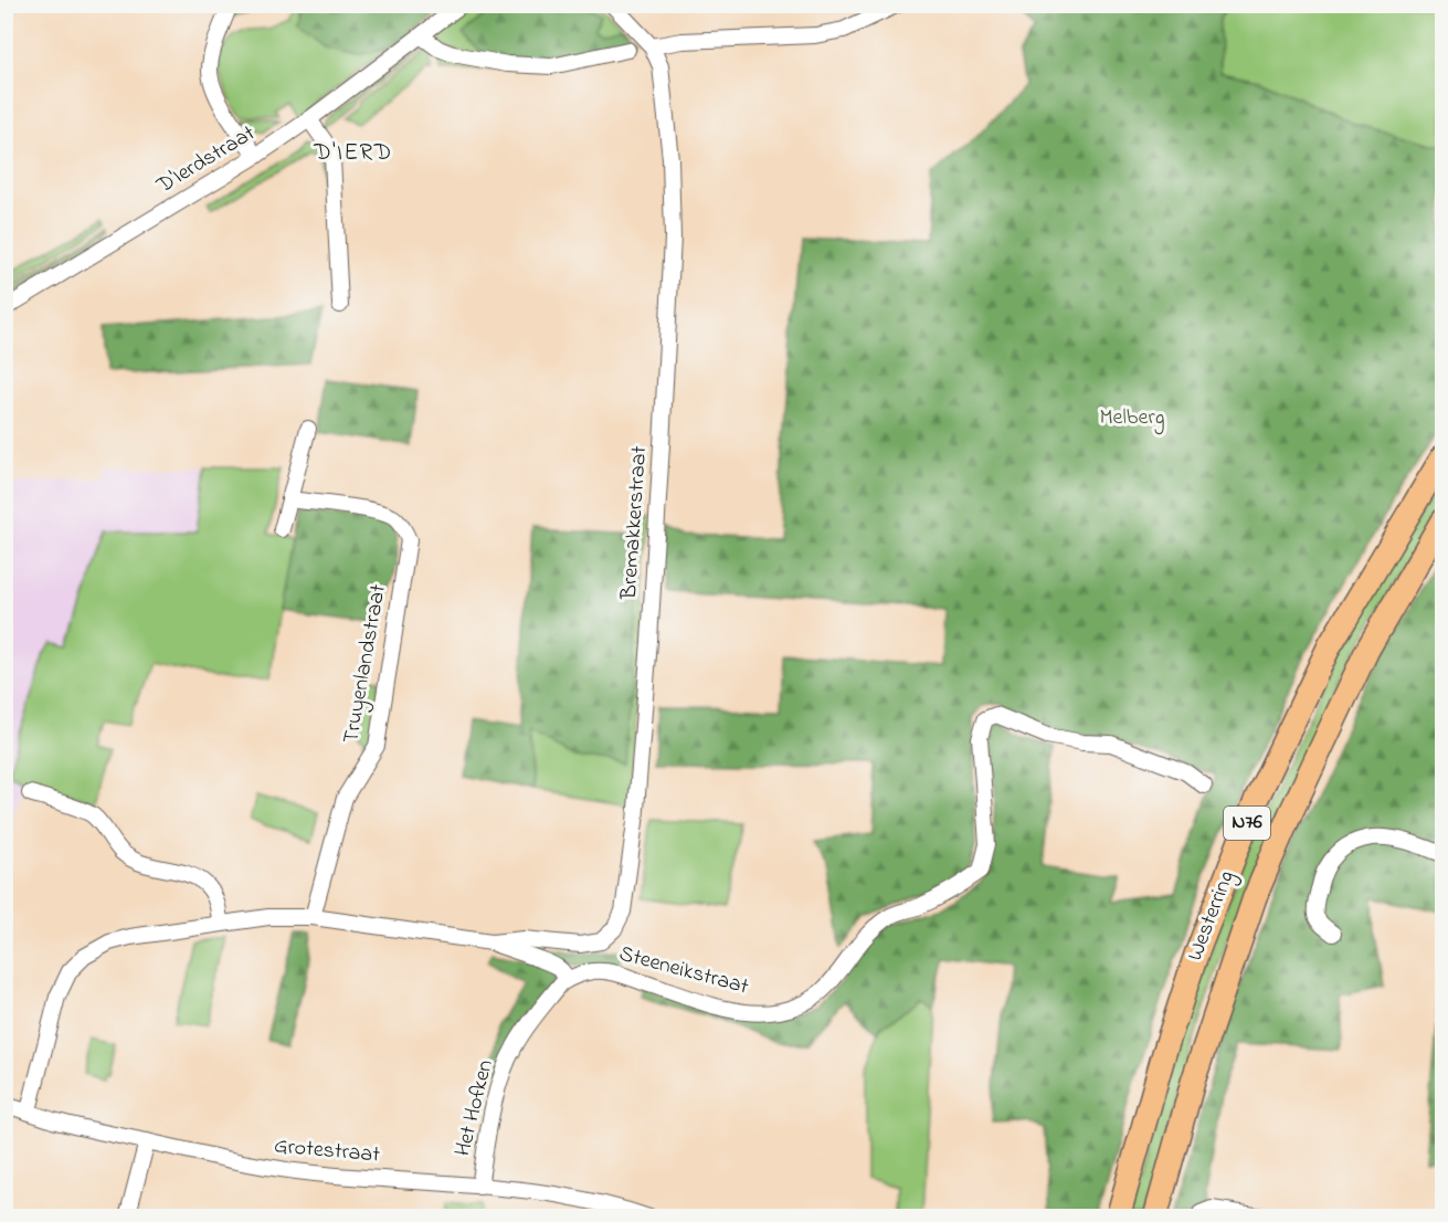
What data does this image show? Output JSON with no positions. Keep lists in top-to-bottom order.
{
  "streets": {
    "highway": ["N76", "Westerring"],
    "street": [
      "D'Ierdstraat",
      "Bremakkerstraat",
      "Truyenlandstraat",
      "Steeneikstraat",
      "Het Hofken",
      "Grotestraat"
    ]
  },
  "crossings": [
    ["Steeneikstraat", "Het Hofken"],
    ["Het Hofken", "Grotestraat"]
  ],
  "districts": ["D'IERD"],
  "parks": ["Melberg"]
}
